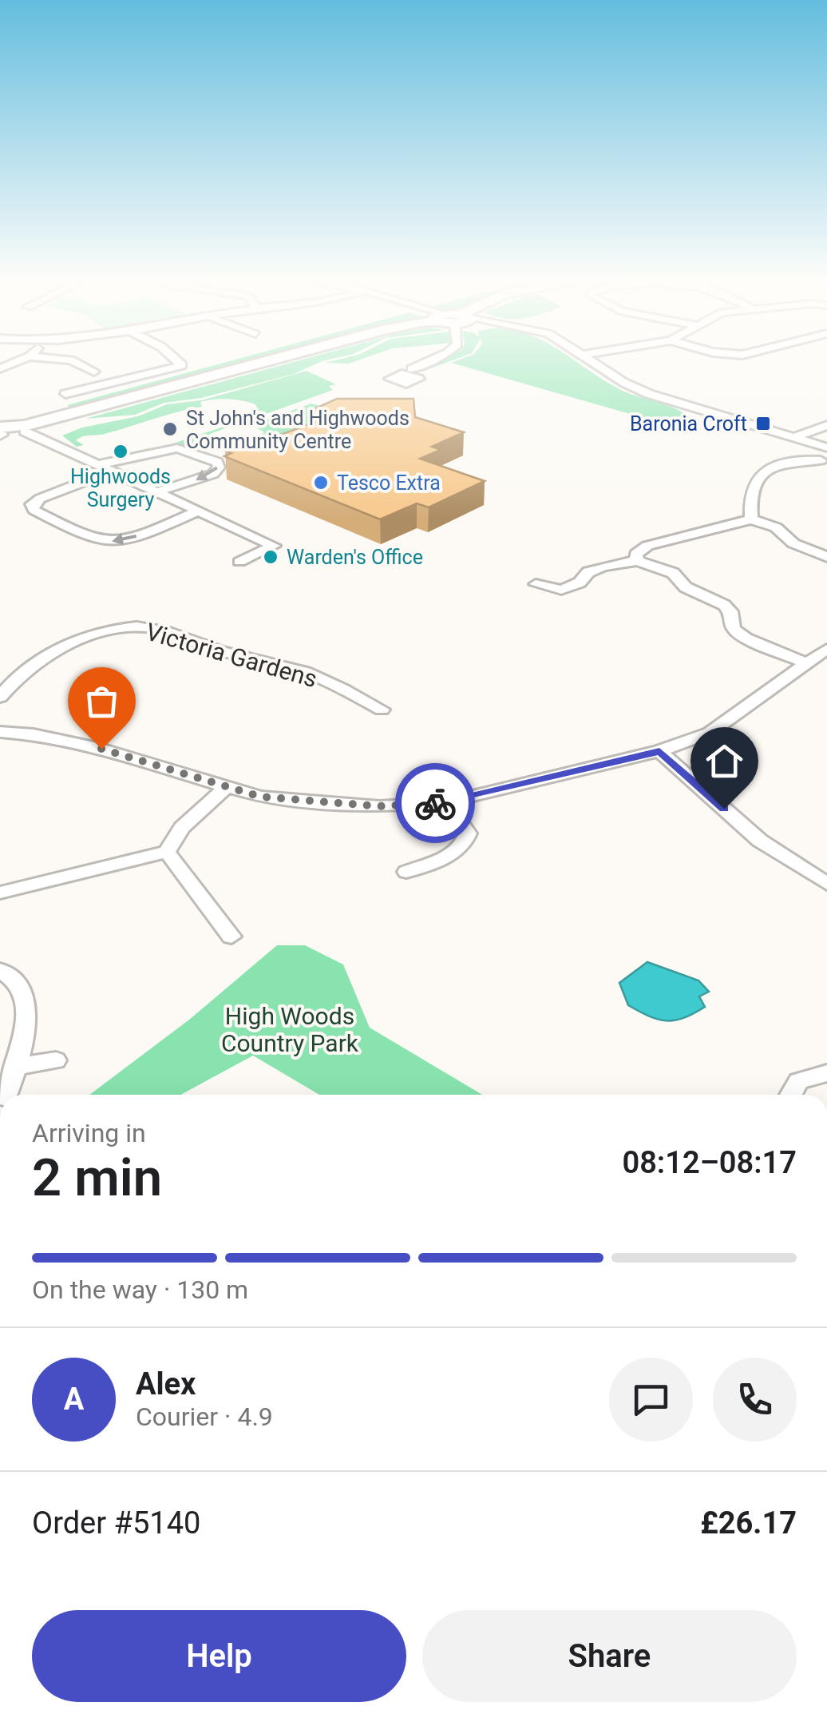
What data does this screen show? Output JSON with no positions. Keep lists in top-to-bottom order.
{
  "streets": {
    "street": ["Victoria Gardens"]
  },
  "parks": ["High Woods Country Park"],
  "places": {
    "transit": ["Baronia Croft"],
    "other": [
      "St John's and Highwoods Community Centre",
      "Highwoods Surgery",
      "Tesco Extra",
      "Warden's Office"
    ]
  },
  "page": {
    "heading": ["2 min", "Arriving in", "08:12–08:17"],
    "panel": [
      "Alex",
      "Courier · 4.9",
      "Order #5140",
      "£26.17"
    ],
    "bar": "On the way · 130 m",
    "round": "A",
    "buttons": ["Help", "Share"]
  }
}
